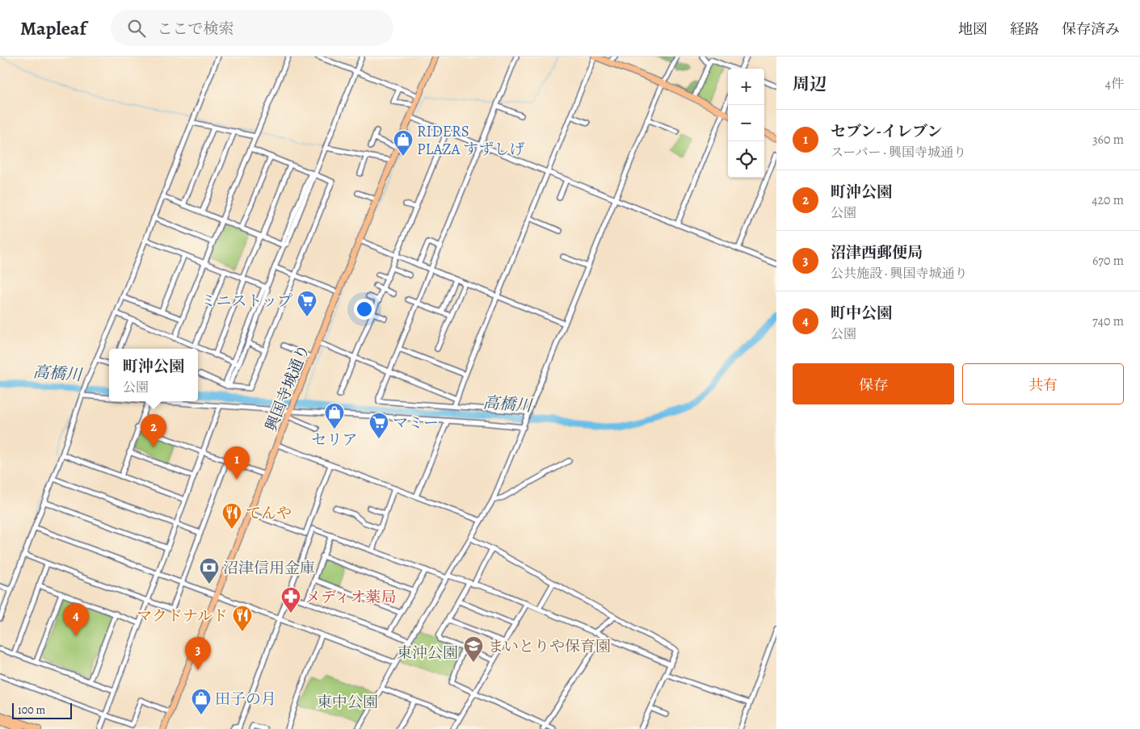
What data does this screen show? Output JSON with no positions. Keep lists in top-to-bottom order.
{
  "streets": {
    "main road": ["興国寺城通り"]
  },
  "water": ["高橋川"],
  "parks": ["東沖公園", "東中公園"],
  "places": {
    "shop": ["RIDERS PLAZA すずしげ", "セリア", "田子の月"],
    "supermarket": ["ミニストップ", "マミー"],
    "restaurant": ["てんや", "マクドナルド"],
    "bank": ["沼津信用金庫"],
    "pharmacy": ["メディオ薬局"],
    "school or university": ["まいとりや保育園"]
  },
  "scale_bar": "100 m",
  "page": {
    "header": "Mapleaf",
    "search": "ここで検索",
    "nav": ["地図", "経路", "保存済み"],
    "heading": ["周辺", "4件"],
    "map_buttons": ["+", "−"],
    "list": [
      {
        "mark": "1",
        "name": "セブン-イレブン",
        "note": "スーパー · 興国寺城通り",
        "value": "360 m"
      },
      {
        "mark": "2",
        "name": "町沖公園",
        "note": "公園",
        "value": "420 m"
      },
      {
        "mark": "3",
        "name": "沼津西郵便局",
        "note": "公共施設 · 興国寺城通り",
        "value": "670 m"
      },
      {
        "mark": "4",
        "name": "町中公園",
        "note": "公園",
        "value": "740 m"
      }
    ],
    "popup": ["町沖公園", "公園"],
    "buttons": ["保存", "共有"],
    "pins": [
      "2",
      "1",
      "4",
      "3"
    ],
    "scale": "100 m"
  }
}
